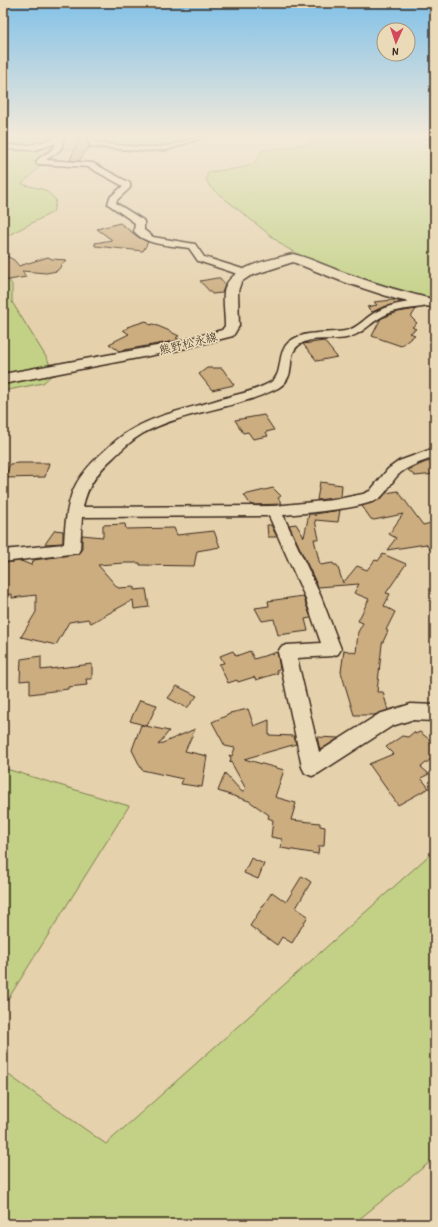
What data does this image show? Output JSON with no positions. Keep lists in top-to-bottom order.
{
  "streets": {
    "main road": ["熊野松永線"]
  },
  "north": "bottom"
}
